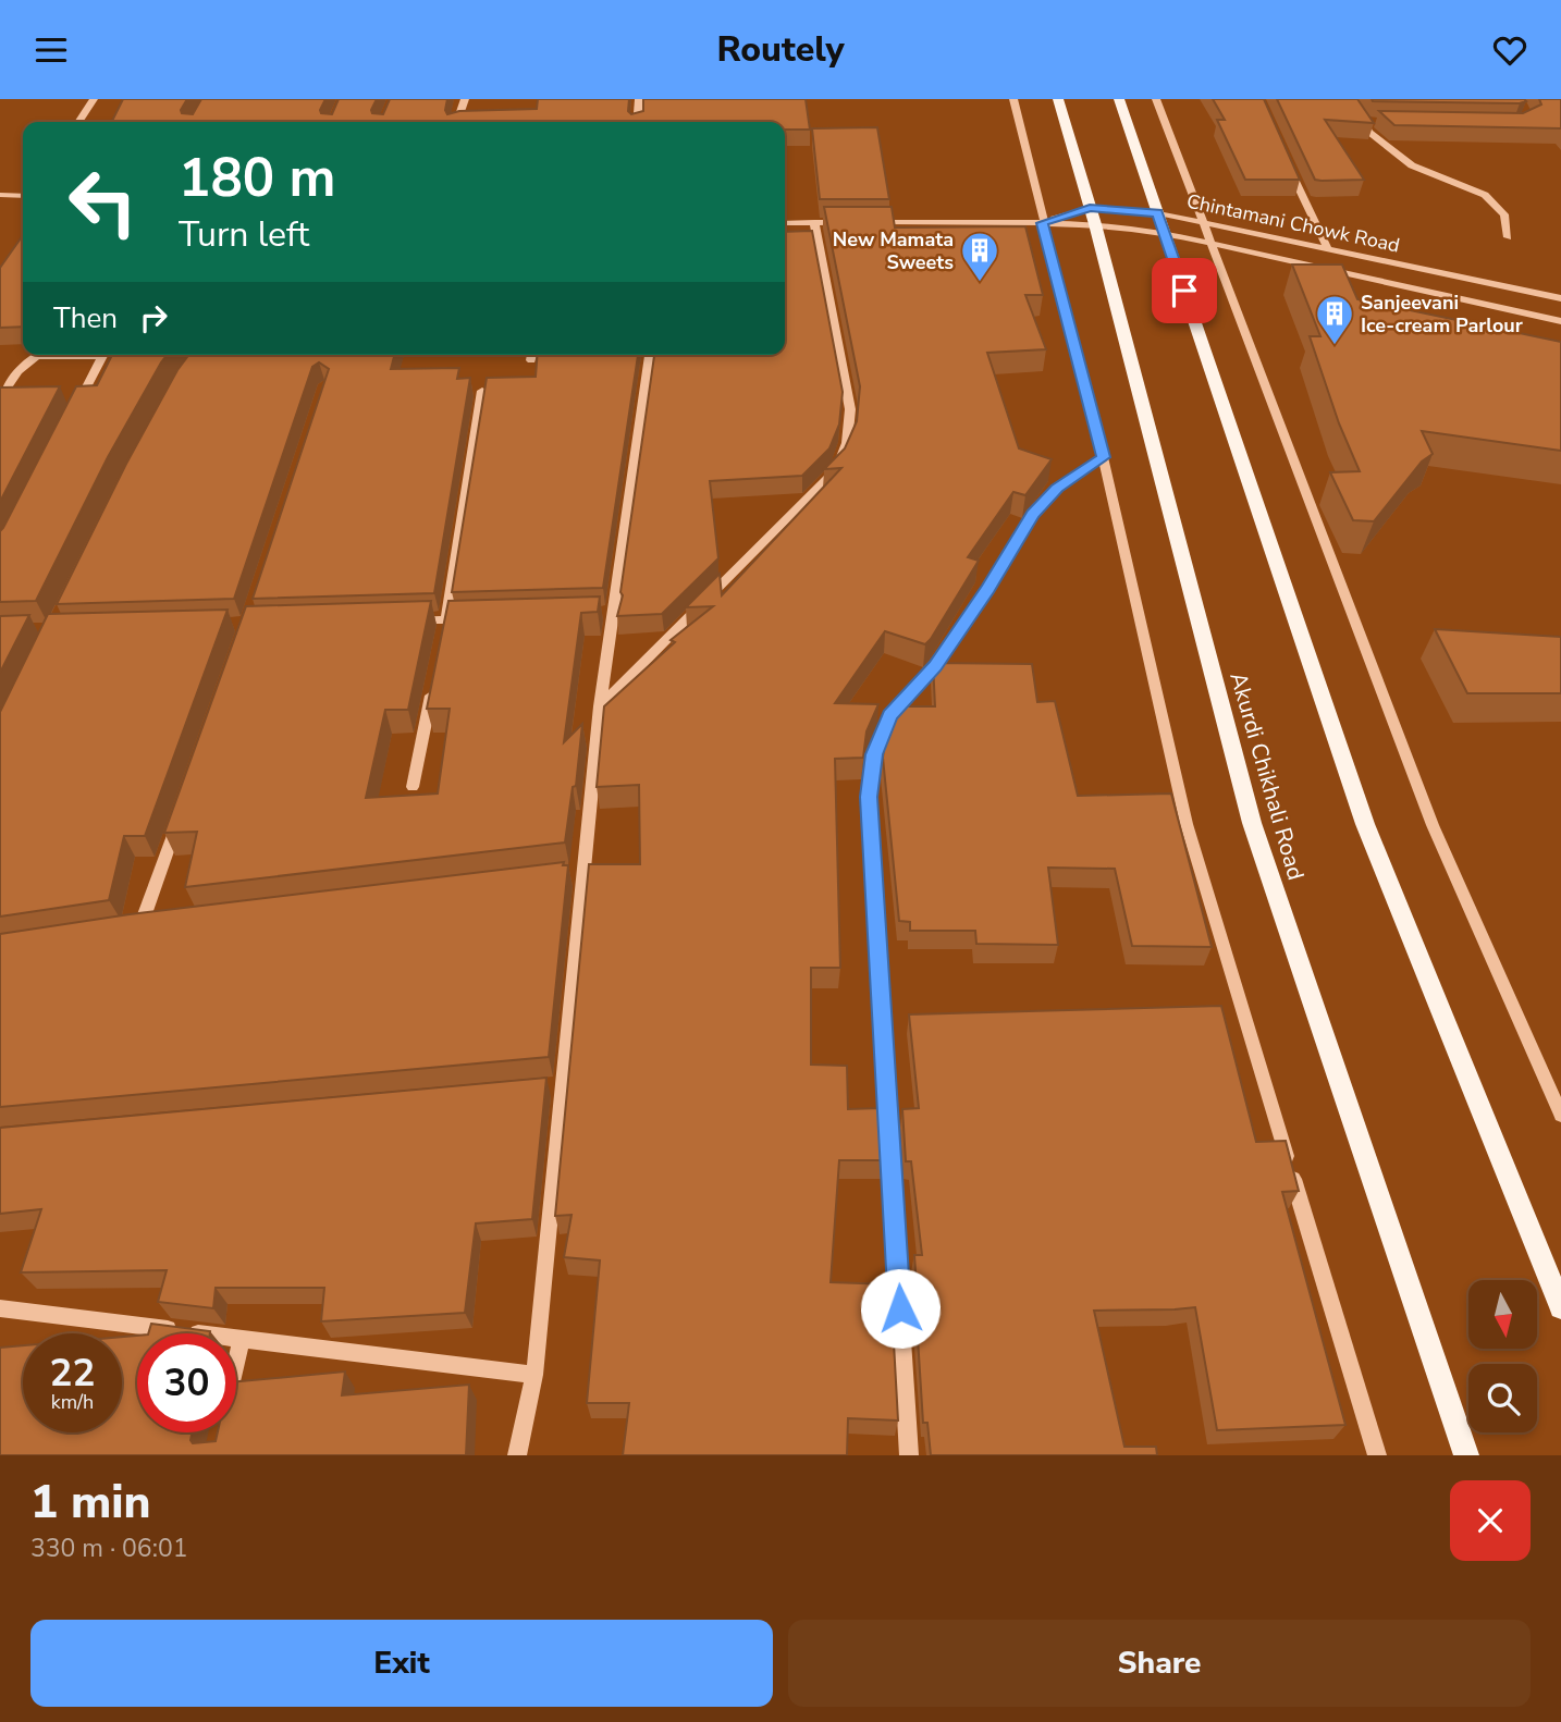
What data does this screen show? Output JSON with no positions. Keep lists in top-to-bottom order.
{
  "streets": {
    "main road": ["Akurdi Chikhali Road"],
    "street": ["Chintamani Chowk Road"]
  },
  "crossings": [
    ["Chintamani Chowk Road", "Akurdi Chikhali Road"]
  ],
  "places": {
    "building": ["New Mamata Sweets", "Sanjeevani Ice-cream Parlour"]
  },
  "north": "bottom",
  "page": {
    "header": "Routely",
    "turn": ["180 m", "Turn left"],
    "then": "Then",
    "speed": "22 km/h",
    "limit": "30",
    "heading": ["1 min", "330 m · 06:01"],
    "buttons": ["Exit", "Share"]
  }
}
